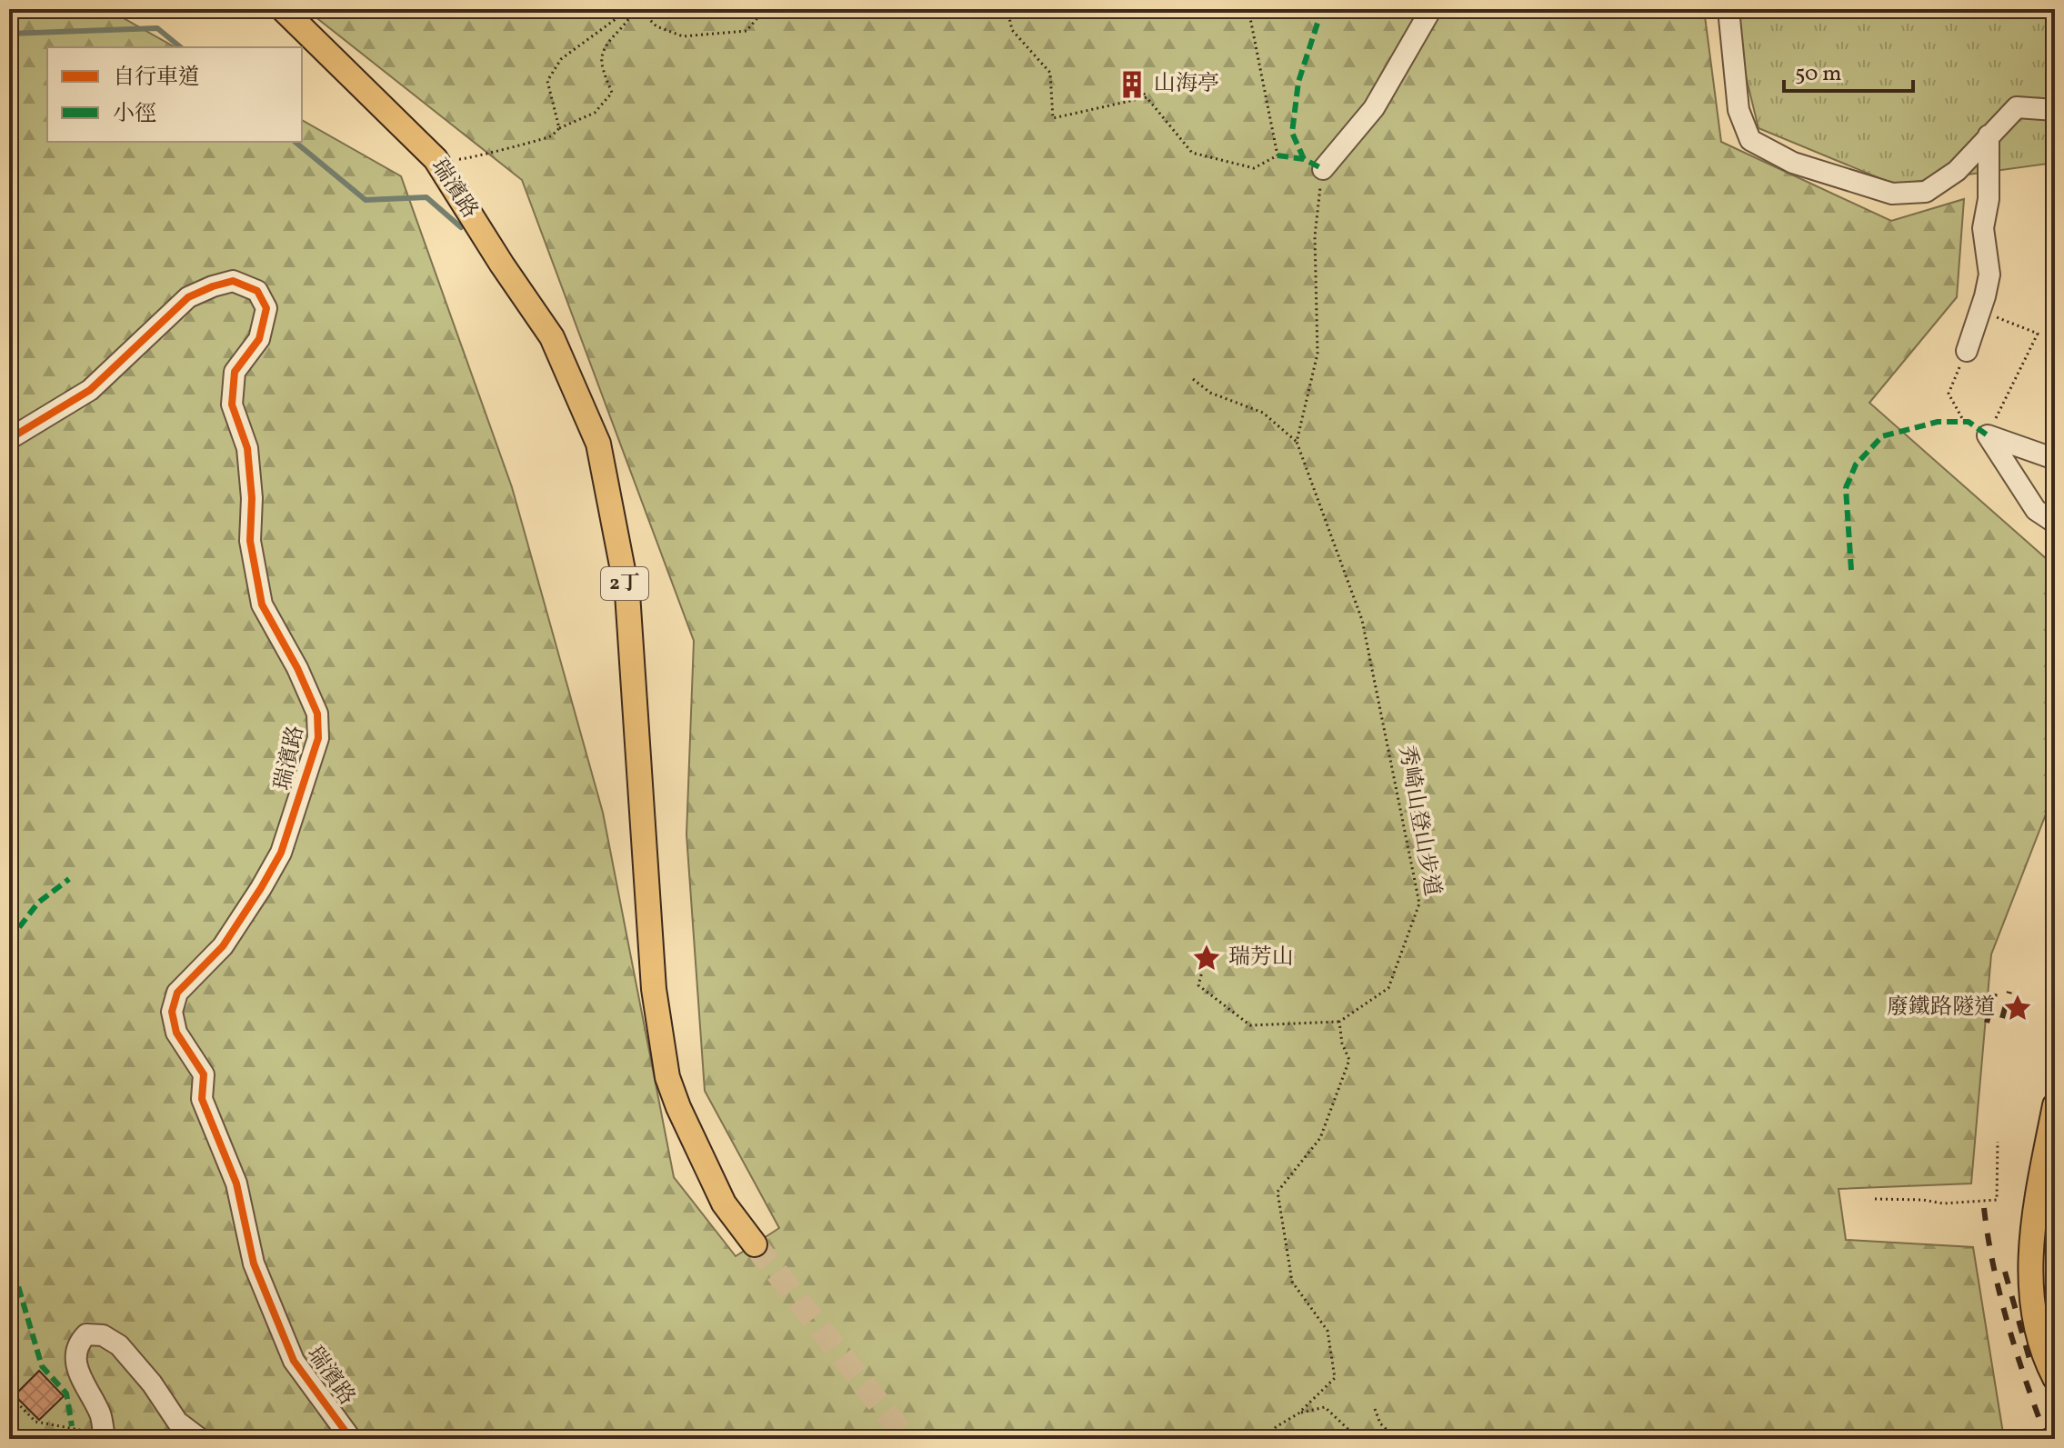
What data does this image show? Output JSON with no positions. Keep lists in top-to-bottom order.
{
  "streets": {
    "main road": ["瑞濱路", "2丁"],
    "path": ["秀崎山登山步道"]
  },
  "places": {
    "building": ["山海亭"],
    "place": ["瑞芳山", "廢鐵路隧道"]
  },
  "legend": ["自行車道", "小徑"],
  "scale_bar": "50 m"
}
